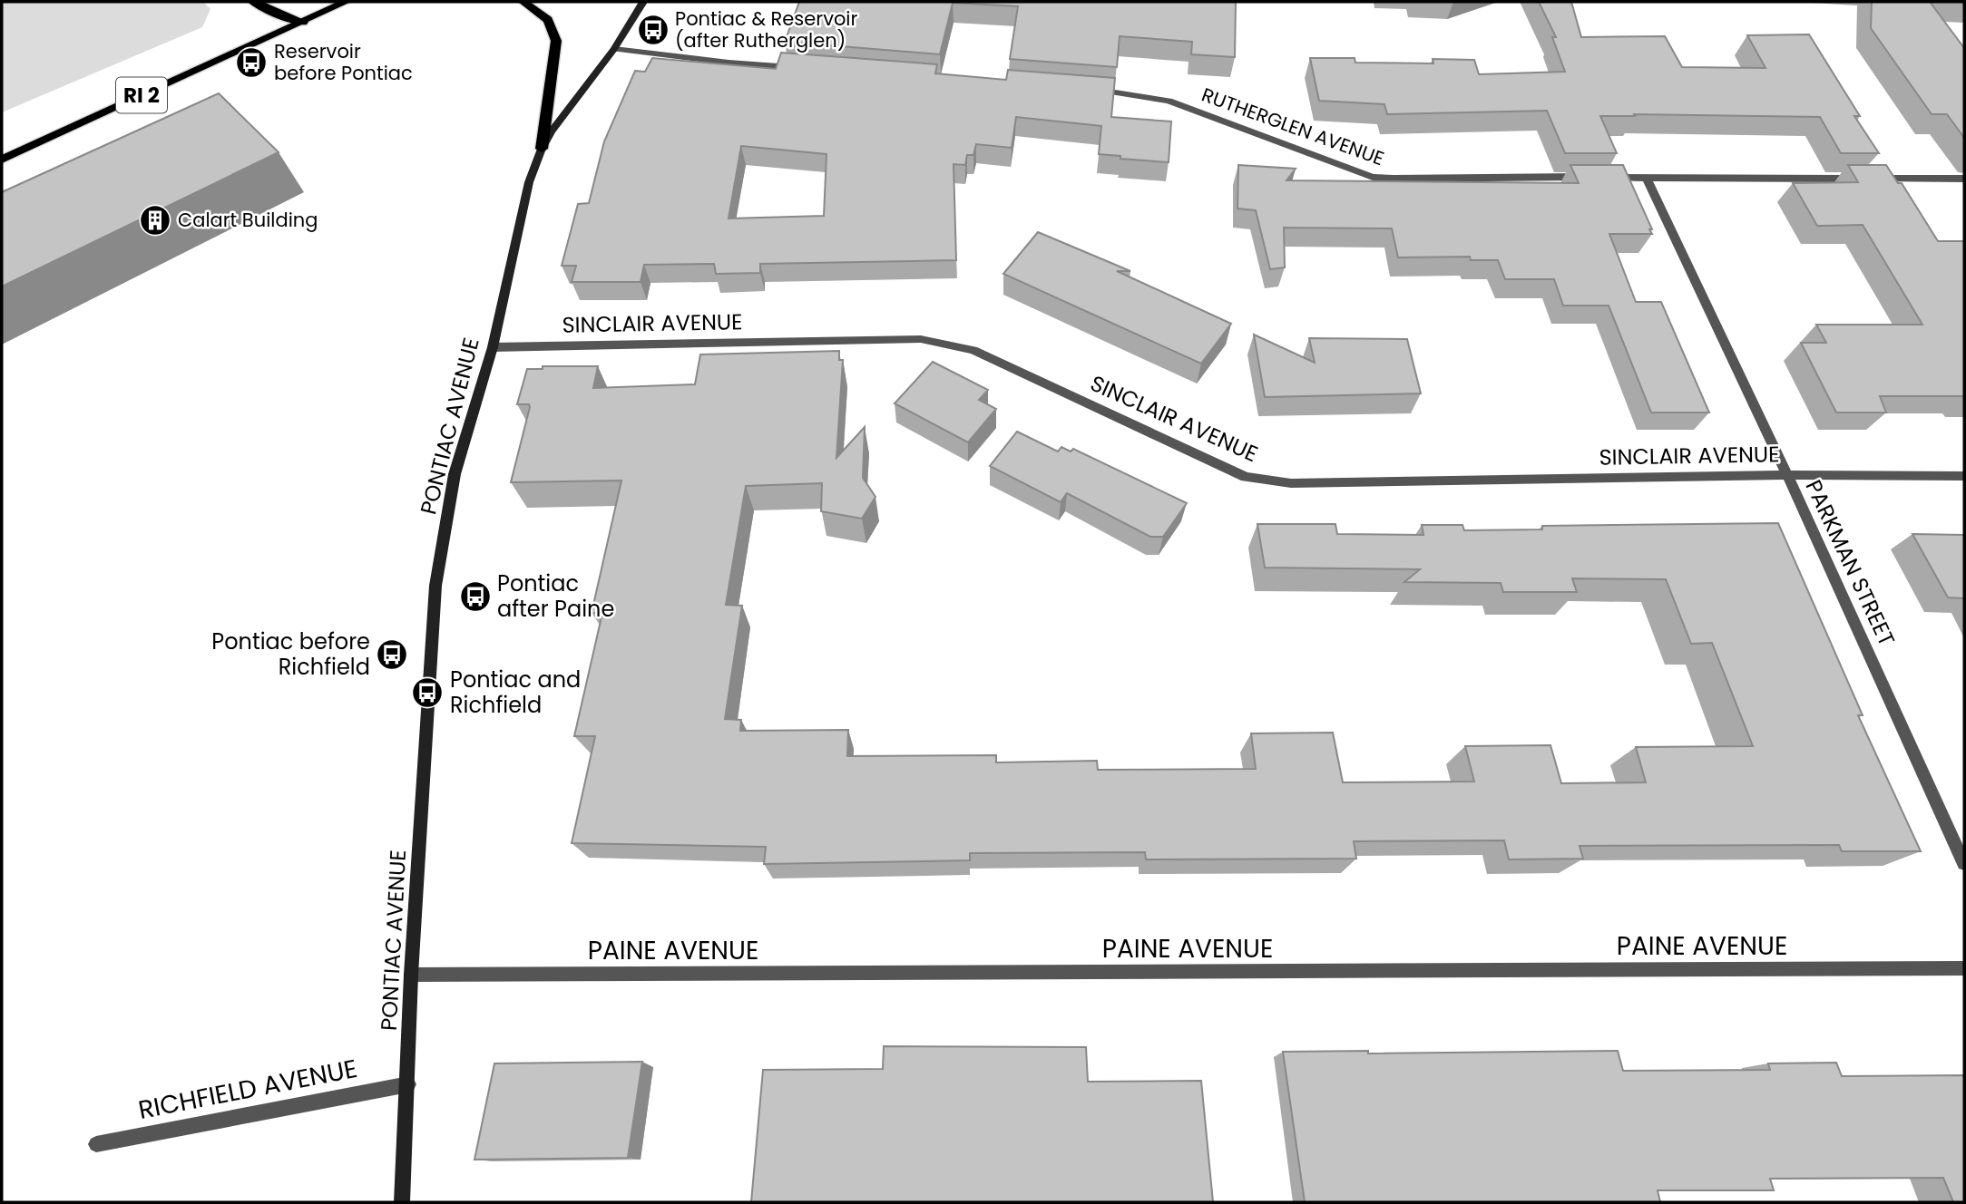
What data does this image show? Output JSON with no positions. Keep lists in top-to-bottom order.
{
  "streets": {
    "main road": ["RI 2", "PONTIAC AVENUE"],
    "street": [
      "RUTHERGLEN AVENUE",
      "SINCLAIR AVENUE",
      "PARKMAN STREET",
      "PAINE AVENUE",
      "RICHFIELD AVENUE"
    ]
  },
  "crossings": [
    ["SINCLAIR AVENUE", "PONTIAC AVENUE"],
    ["SINCLAIR AVENUE", "PARKMAN STREET"],
    ["PONTIAC AVENUE", "PAINE AVENUE"],
    ["PONTIAC AVENUE", "RICHFIELD AVENUE"]
  ],
  "places": {
    "bus stop": [
      "Pontiac & Reservoir (after Rutherglen)",
      "Reservoir before Pontiac",
      "Pontiac after Paine",
      "Pontiac before Richfield",
      "Pontiac and Richfield"
    ],
    "building": ["Calart Building"]
  }
}
